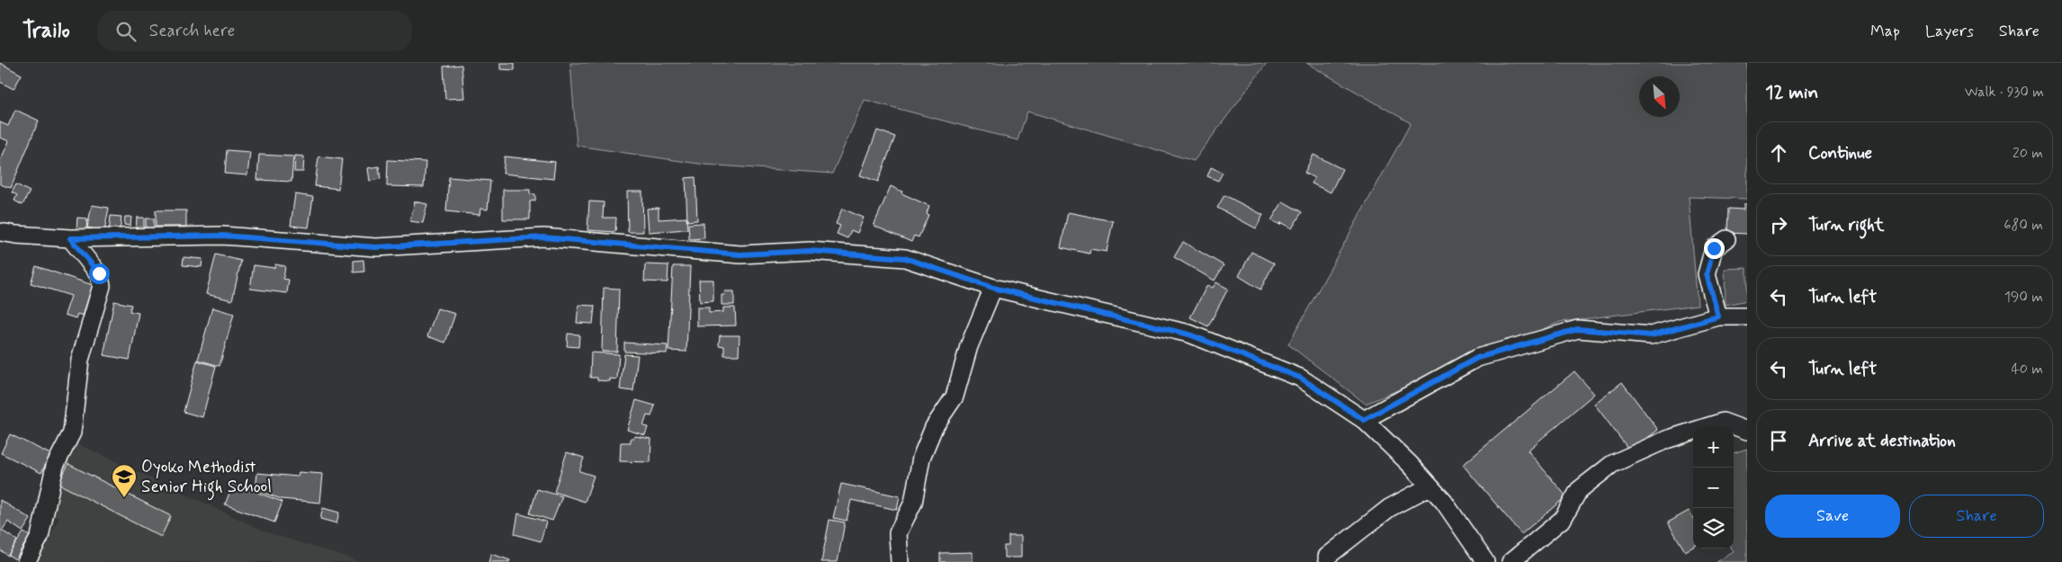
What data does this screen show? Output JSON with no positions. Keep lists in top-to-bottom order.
{
  "places": {
    "school or university": ["Oyoko Methodist Senior High School"]
  },
  "north": "bottom right",
  "page": {
    "header": "Trailo",
    "search": "Search here",
    "nav": ["Map", "Layers", "Share"],
    "heading": ["12 min", "Walk · 930 m"],
    "list": [
      ["Continue", "20 m"],
      ["Turn right", "680 m"],
      ["Turn left", "190 m"],
      ["Turn left", "40 m"],
      "Arrive at destination"
    ],
    "map_buttons": ["+", "−"],
    "buttons": ["Save", "Share"]
  }
}
